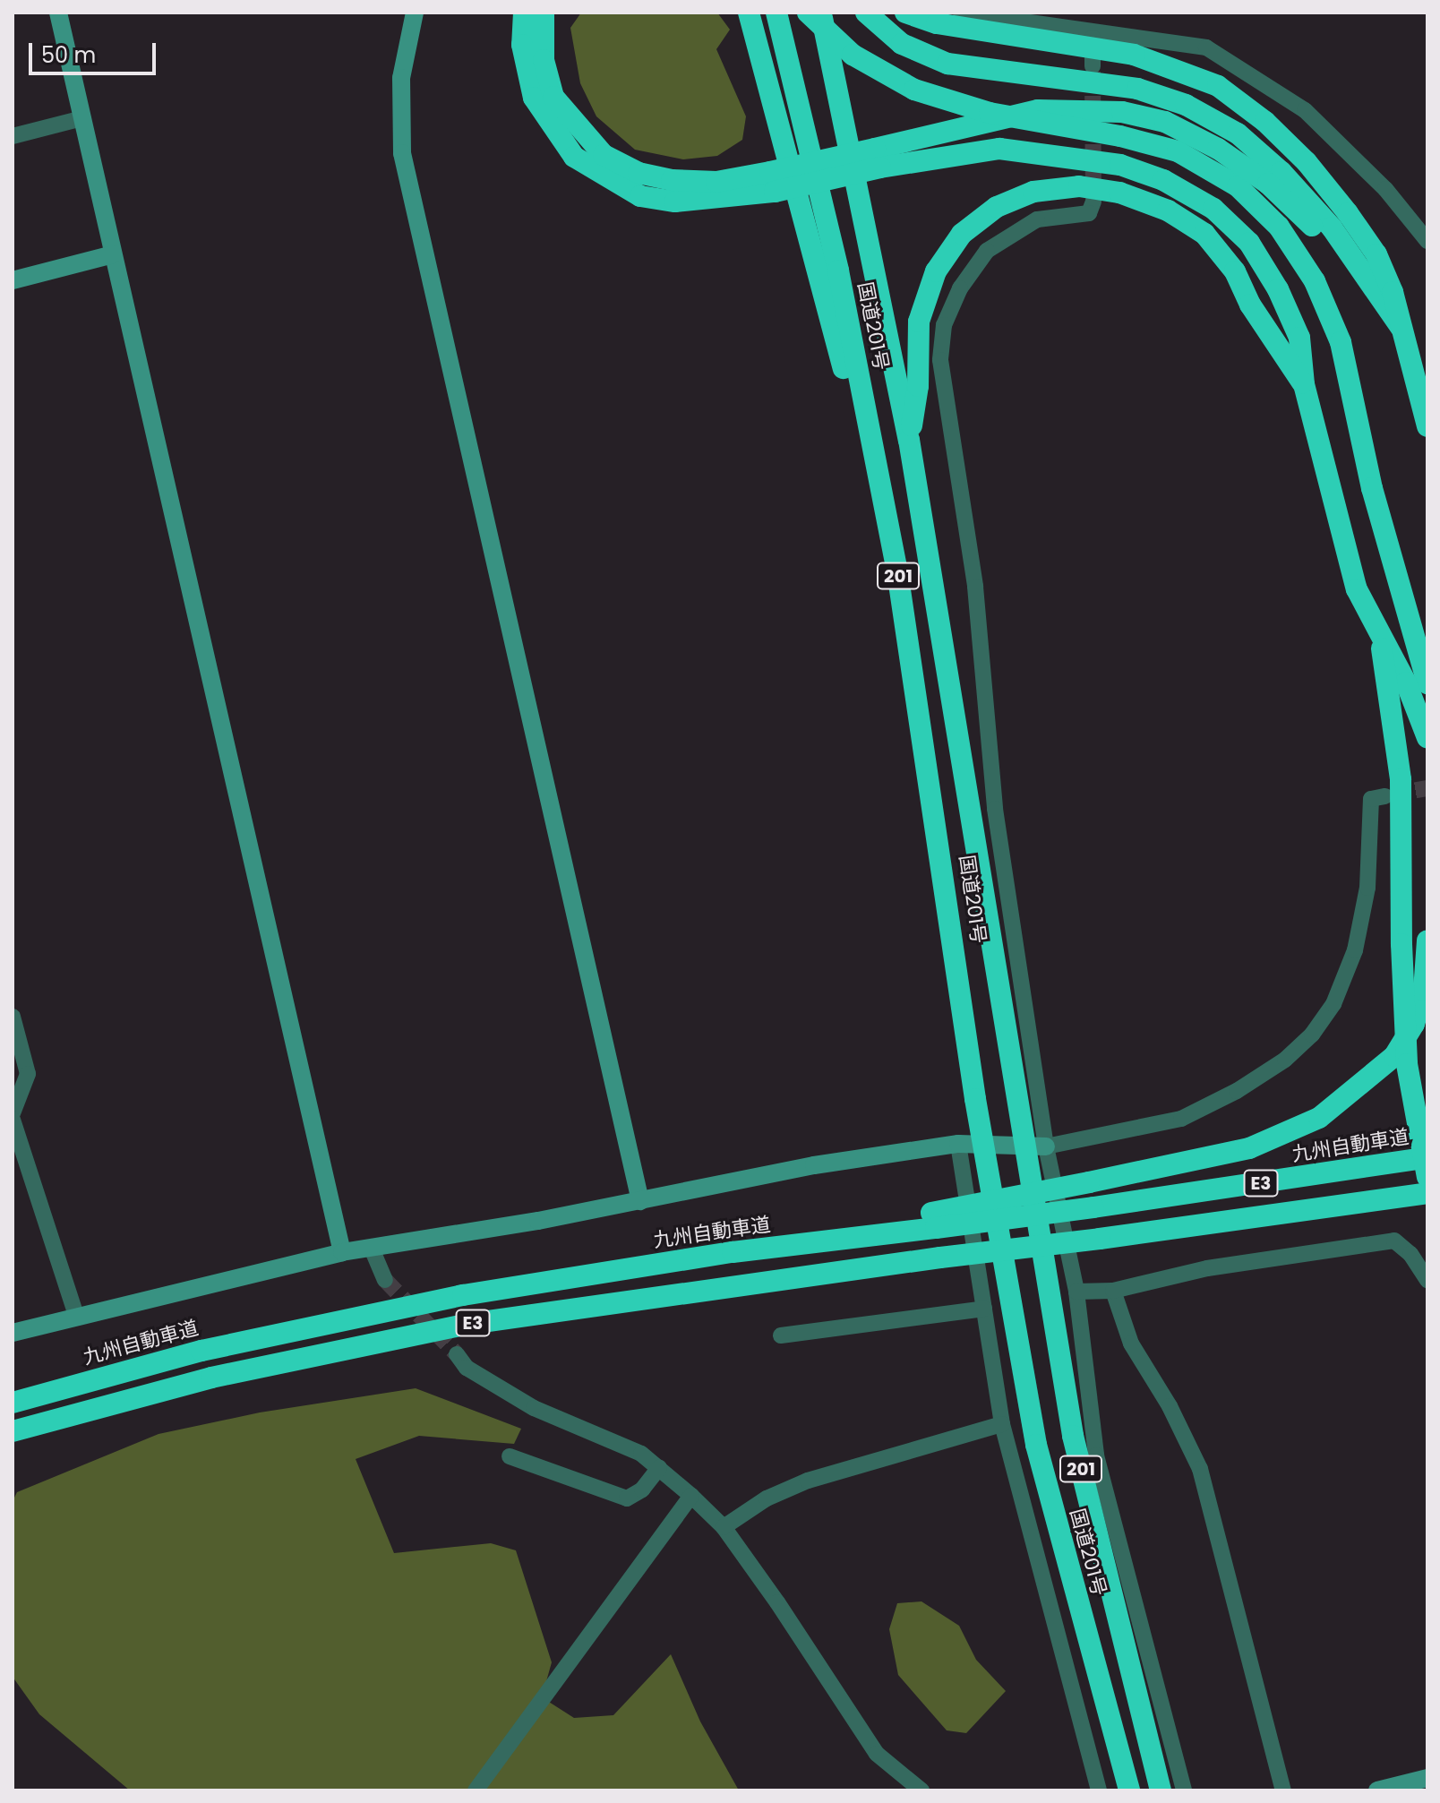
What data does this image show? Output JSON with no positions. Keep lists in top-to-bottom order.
{
  "streets": {
    "highway": [
      "国道201号",
      "201",
      "九州自動車道",
      "E3"
    ]
  },
  "scale_bar": "50 m"
}
